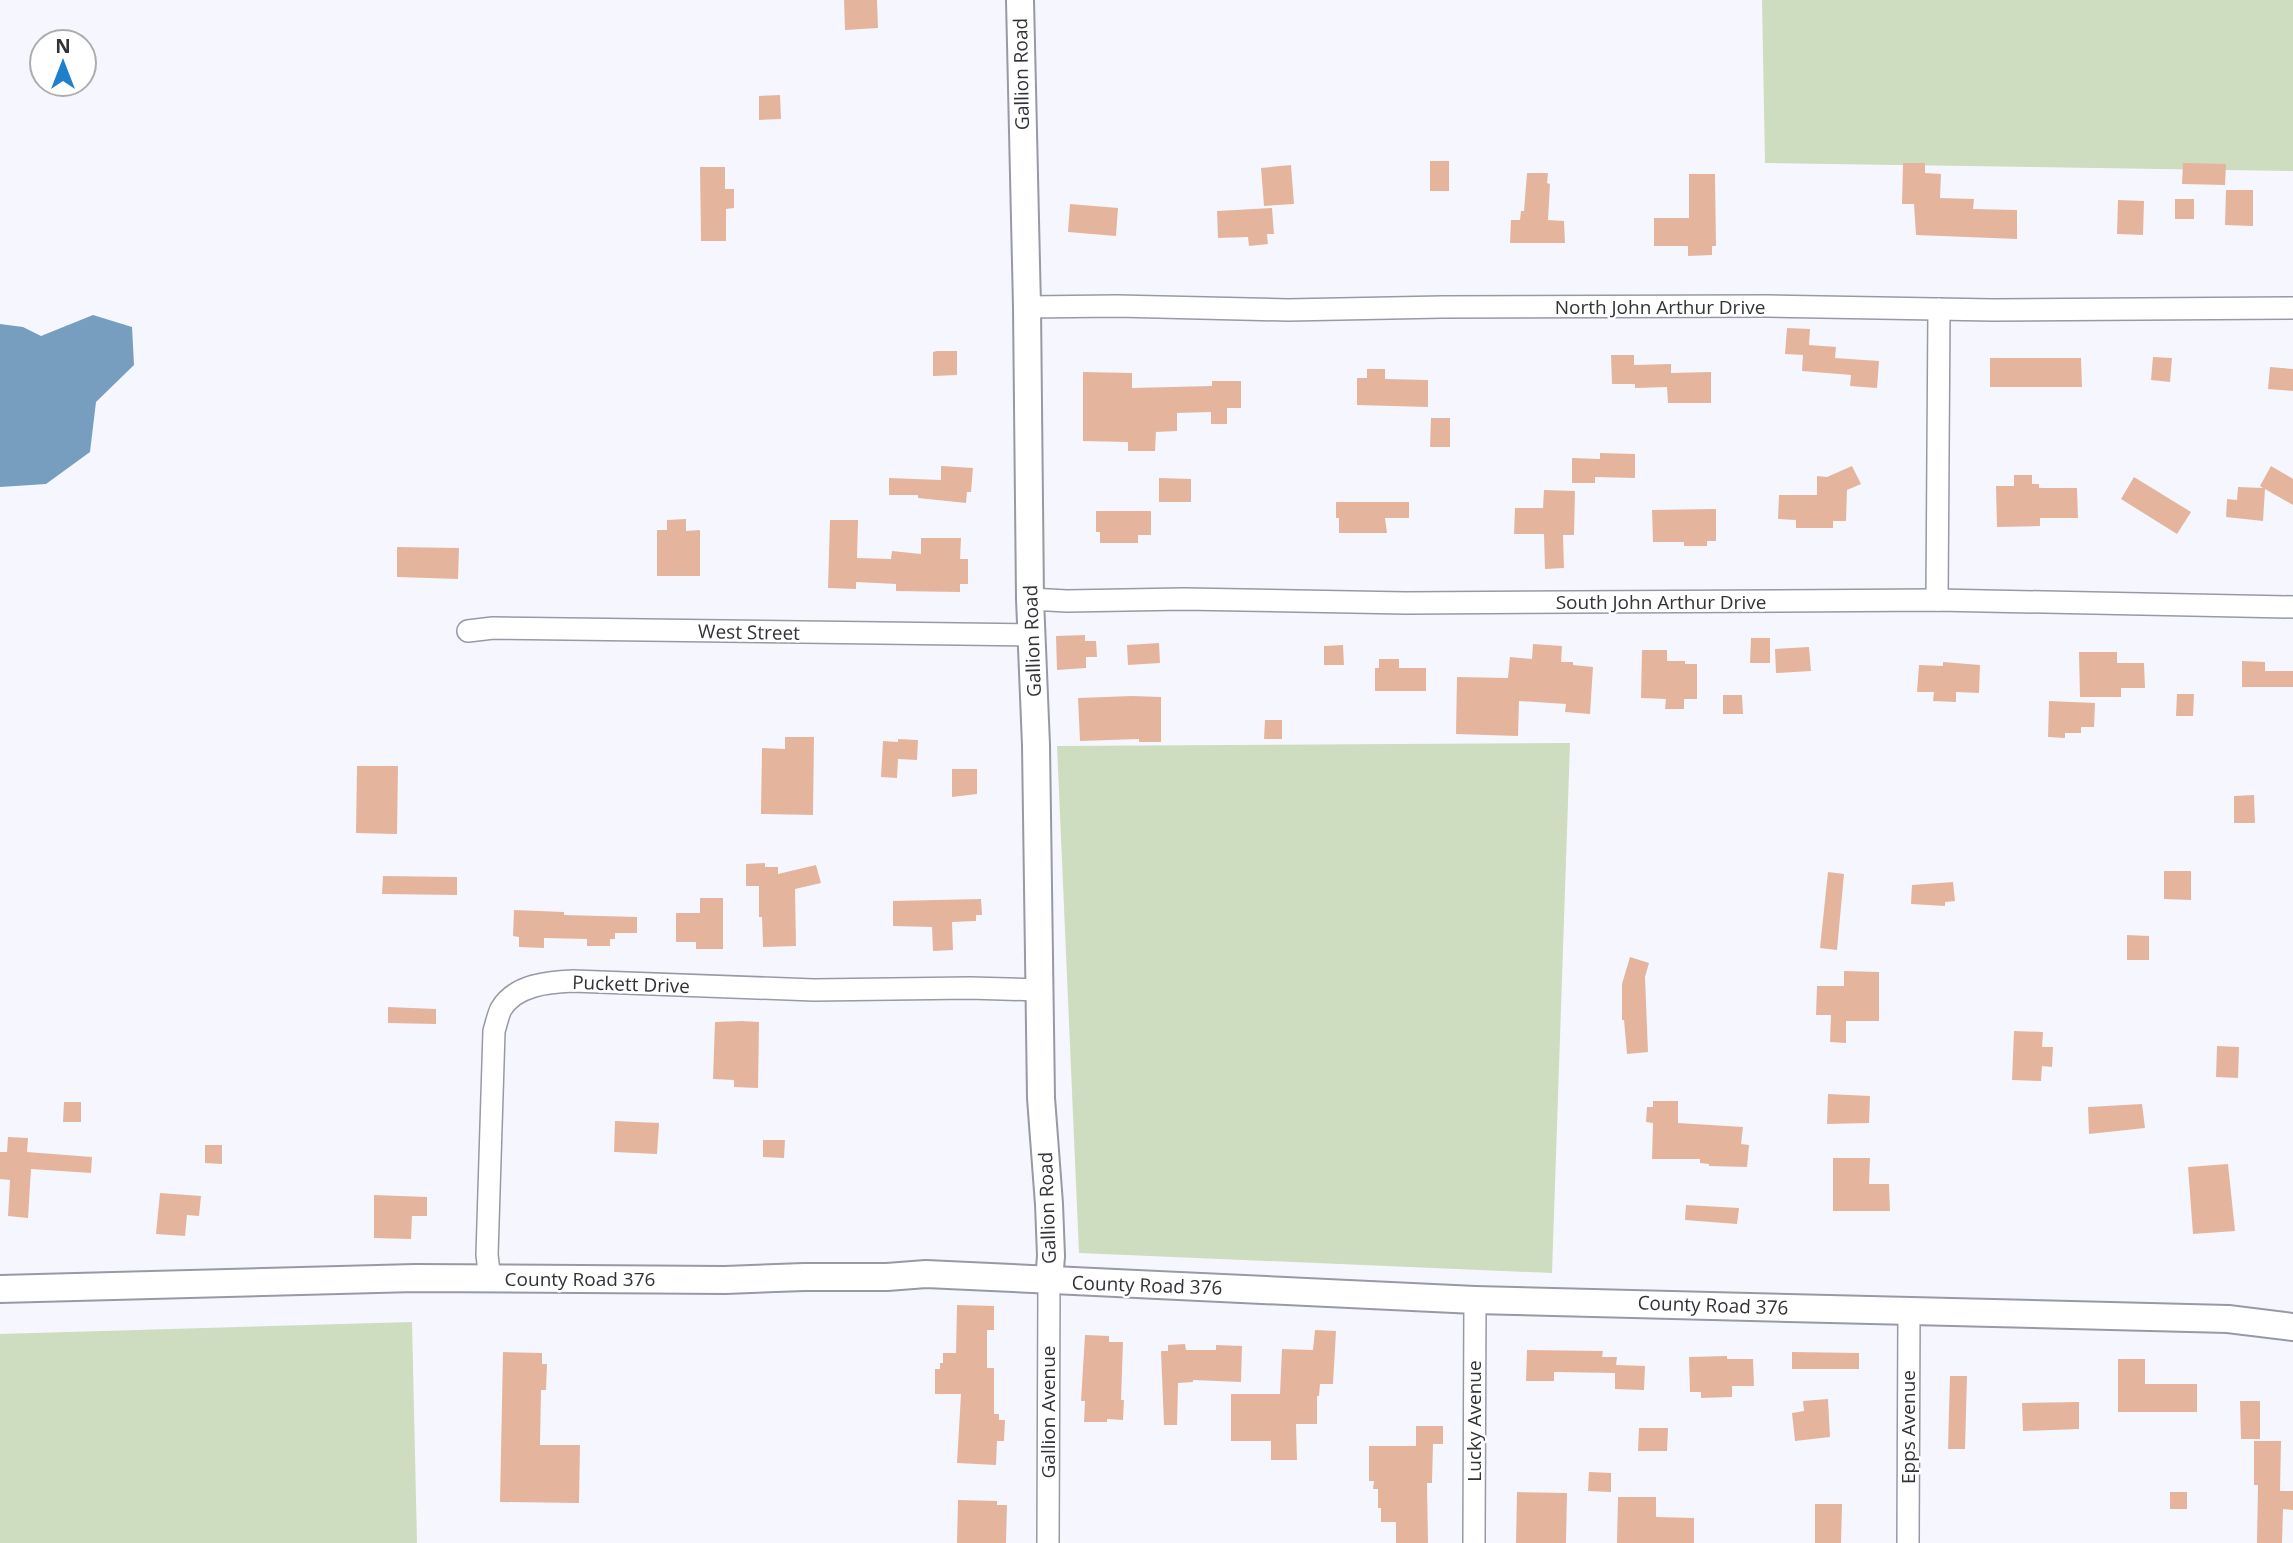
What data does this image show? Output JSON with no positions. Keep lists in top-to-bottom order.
{
  "streets": {
    "street": [
      "Gallion Road",
      "North John Arthur Drive",
      "South John Arthur Drive",
      "West Street",
      "Puckett Drive",
      "County Road 376",
      "Gallion Avenue",
      "Lucky Avenue",
      "Epps Avenue"
    ]
  },
  "crossings": [
    ["Gallion Road", "North John Arthur Drive"],
    ["Gallion Road", "South John Arthur Drive"],
    ["Gallion Road", "West Street"],
    ["Gallion Road", "Puckett Drive"],
    ["Gallion Road", "County Road 376"],
    ["Gallion Road", "Gallion Avenue"],
    ["Puckett Drive", "County Road 376"],
    ["County Road 376", "Gallion Avenue"],
    ["County Road 376", "Lucky Avenue"],
    ["County Road 376", "Epps Avenue"]
  ],
  "north": "top"
}
